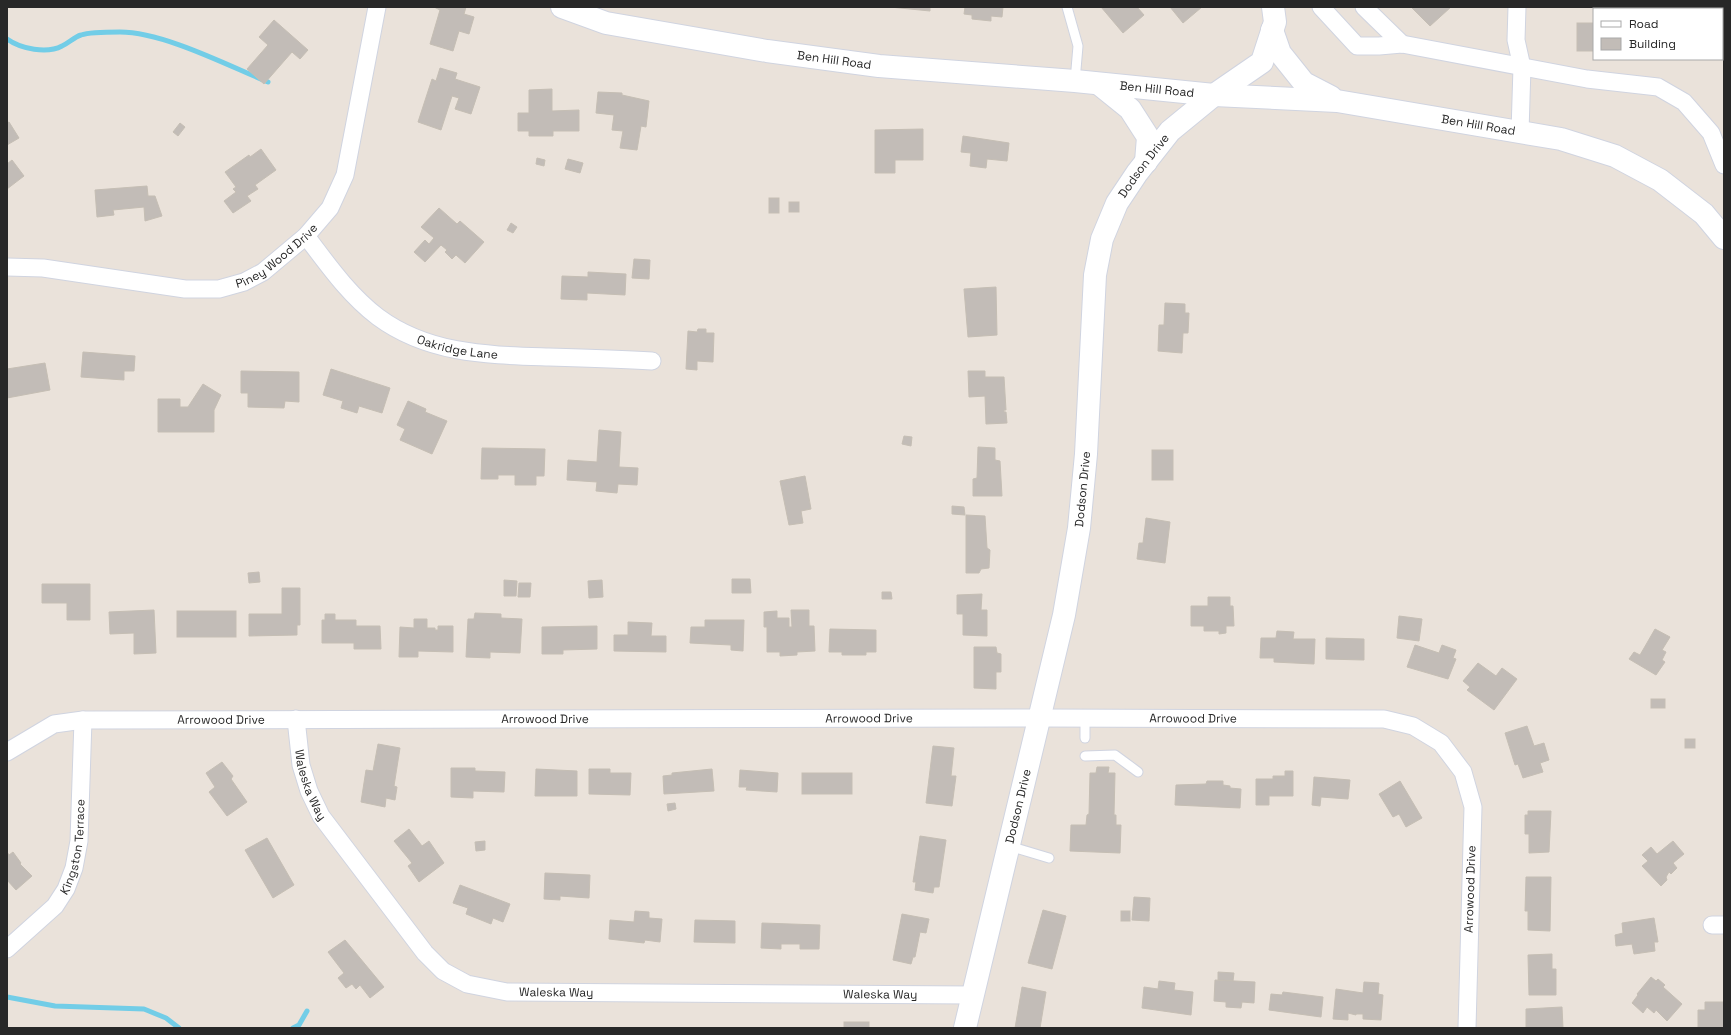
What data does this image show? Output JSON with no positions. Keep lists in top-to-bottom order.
{
  "streets": {
    "street": [
      "Ben Hill Road",
      "Dodson Drive",
      "Piney Wood Drive",
      "Oakridge Lane",
      "Arrowood Drive",
      "Waleska Way",
      "Kingston Terrace"
    ]
  },
  "crossings": [
    ["Ben Hill Road", "Dodson Drive"],
    ["Dodson Drive", "Arrowood Drive"],
    ["Dodson Drive", "Waleska Way"],
    ["Piney Wood Drive", "Oakridge Lane"],
    ["Arrowood Drive", "Waleska Way"],
    ["Arrowood Drive", "Kingston Terrace"]
  ],
  "legend": ["Road", "Building"]
}
